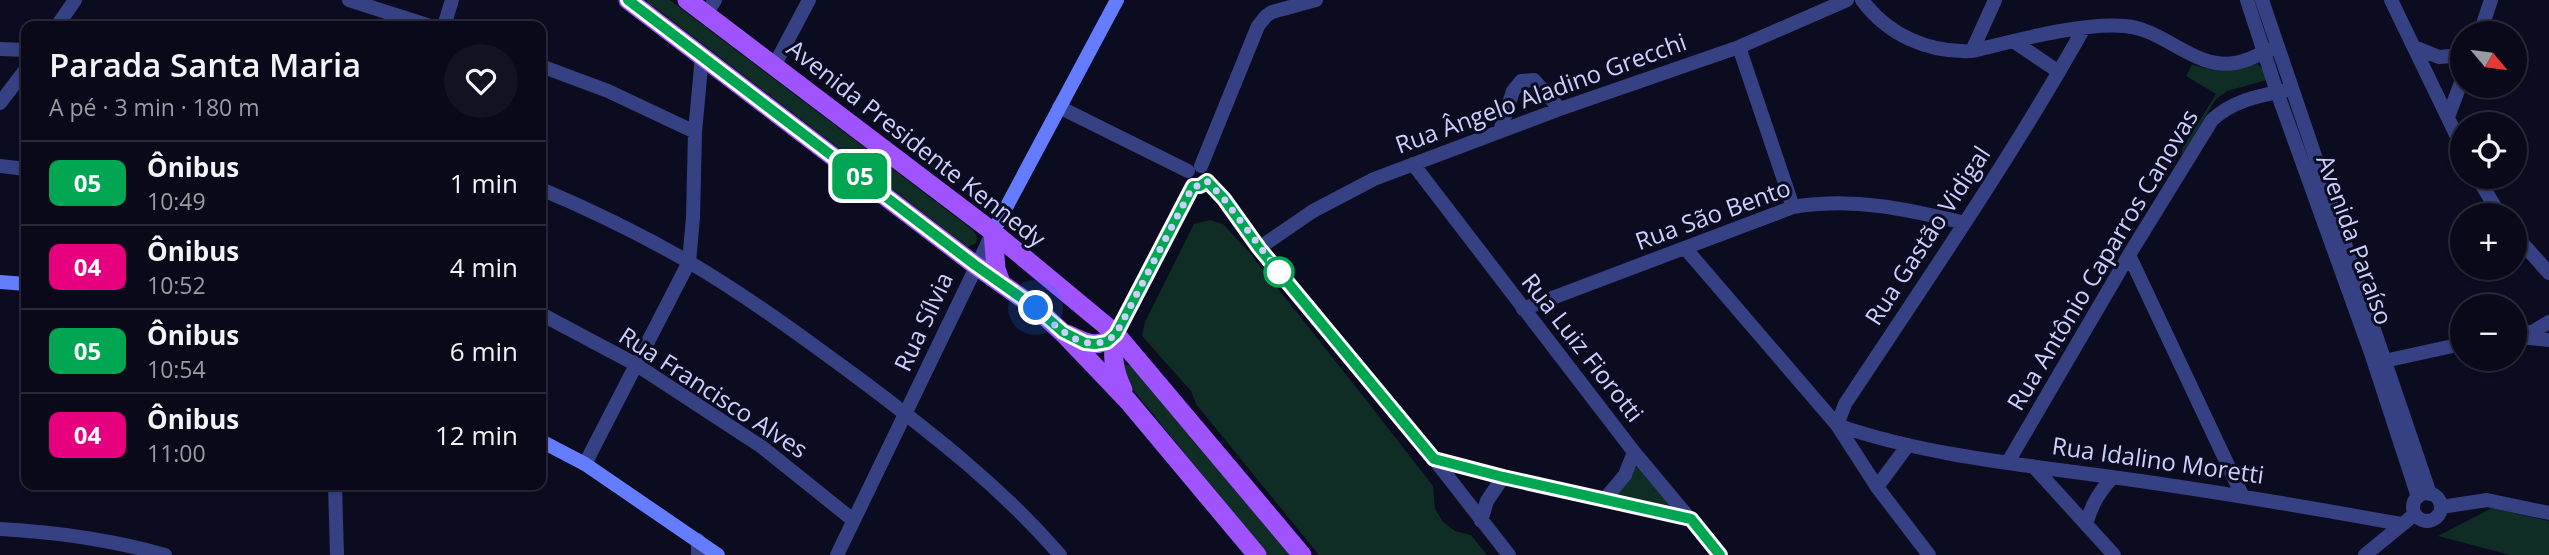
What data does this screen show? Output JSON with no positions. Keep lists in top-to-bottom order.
{
  "streets": {
    "main road": ["Avenida Presidente Kennedy", "Rua Sílvia"],
    "street": [
      "Rua Ângelo Aladino Grecchi",
      "Rua São Bento",
      "Rua Gastão Vidigal",
      "Avenida Paraíso",
      "Rua Antônio Caparros Canovas",
      "Rua Luiz Fiorotti",
      "Rua Francisco Alves",
      "Rua Idalino Moretti"
    ]
  },
  "crossings": [
    ["Rua Ângelo Aladino Grecchi", "Rua Luiz Fiorotti"],
    ["Avenida Presidente Kennedy", "Rua Sílvia"],
    ["Rua São Bento", "Rua Gastão Vidigal"],
    ["Rua São Bento", "Rua Luiz Fiorotti"],
    ["Rua Gastão Vidigal", "Rua Idalino Moretti"],
    ["Avenida Paraíso", "Rua Antônio Caparros Canovas"],
    ["Rua Antônio Caparros Canovas", "Rua Idalino Moretti"],
    ["Rua Sílvia", "Rua Francisco Alves"]
  ],
  "lines": ["bus line 05"],
  "north": "bottom right",
  "page": {
    "on_map": "05",
    "map_buttons": ["+", "−"],
    "heading": ["Parada Santa Maria", "A pé · 3 min · 180 m"],
    "list": [
      {
        "mark": "05",
        "name": "Ônibus",
        "note": "10:49",
        "value": "1 min"
      },
      {
        "mark": "04",
        "name": "Ônibus",
        "note": "10:52",
        "value": "4 min"
      },
      {
        "mark": "05",
        "name": "Ônibus",
        "note": "10:54",
        "value": "6 min"
      },
      {
        "mark": "04",
        "name": "Ônibus",
        "note": "11:00",
        "value": "12 min"
      }
    ]
  }
}
